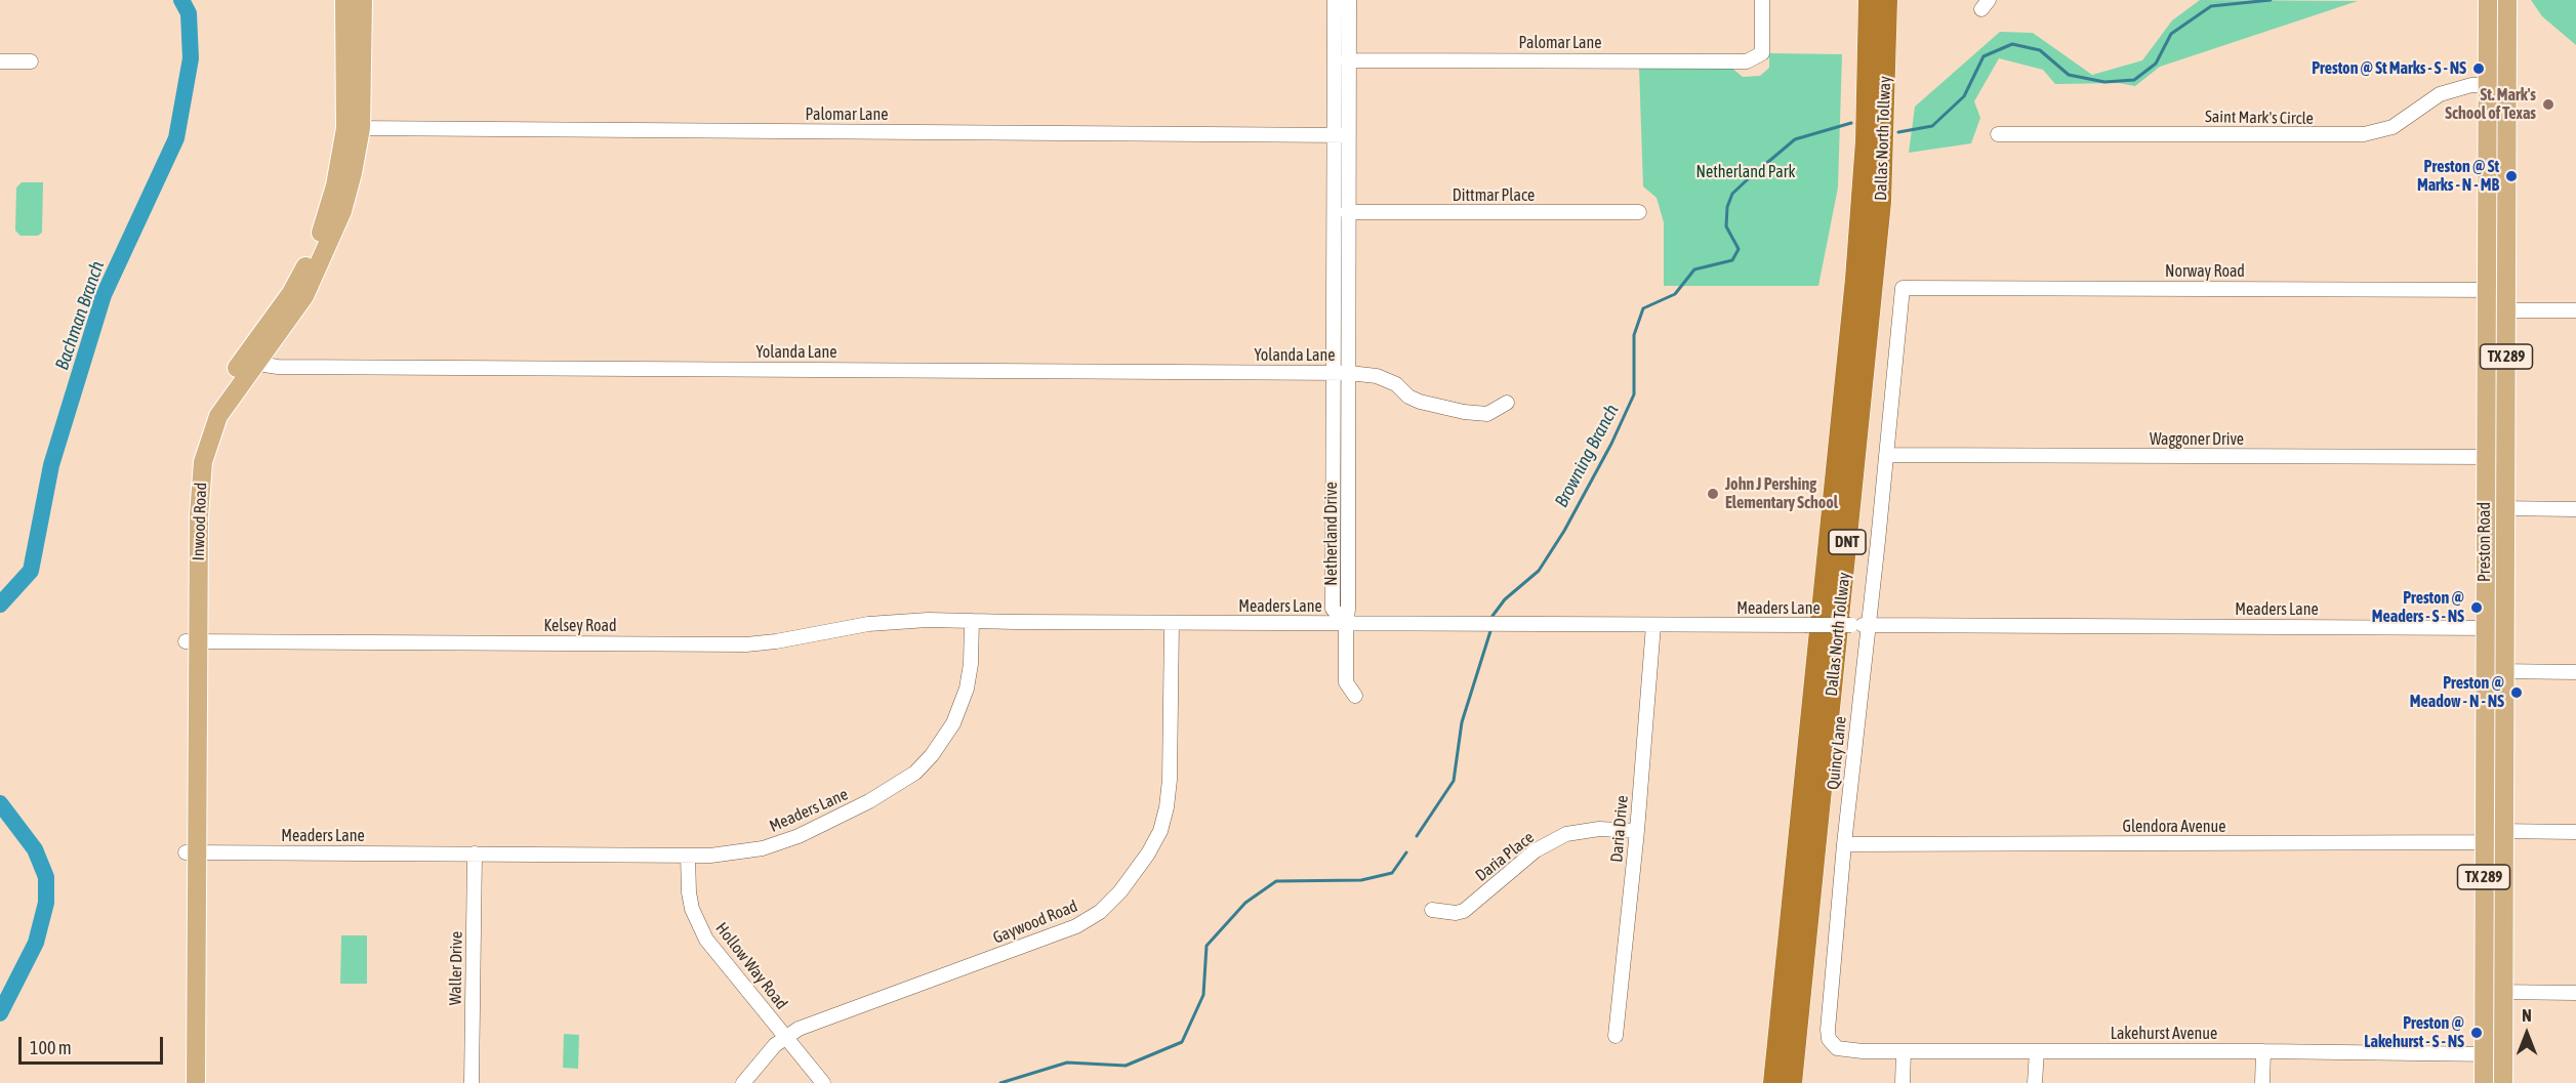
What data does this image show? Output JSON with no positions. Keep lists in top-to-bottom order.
{
  "streets": {
    "highway": ["Dallas North Tollway", "DNT"],
    "main road": ["TX 289", "Inwood Road", "Preston Road"],
    "street": [
      "Palomar Lane",
      "Saint Mark's Circle",
      "Dittmar Place",
      "Norway Road",
      "Yolanda Lane",
      "Waggoner Drive",
      "Netherland Drive",
      "Meaders Lane",
      "Kelsey Road",
      "Quincy Lane",
      "Glendora Avenue",
      "Daria Drive",
      "Daria Place",
      "Gaywood Road",
      "Hollow Way Road",
      "Waller Drive",
      "Lakehurst Avenue"
    ]
  },
  "crossings": [
    ["Palomar Lane", "Inwood Road"],
    ["Palomar Lane", "Netherland Drive"],
    ["Saint Mark's Circle", "Preston Road"],
    ["Dittmar Place", "Netherland Drive"],
    ["Norway Road", "Preston Road"],
    ["Norway Road", "Quincy Lane"],
    ["Yolanda Lane", "Inwood Road"],
    ["Yolanda Lane", "Netherland Drive"],
    ["Waggoner Drive", "Preston Road"],
    ["Waggoner Drive", "Quincy Lane"],
    ["Inwood Road", "Meaders Lane"],
    ["Inwood Road", "Kelsey Road"],
    ["Netherland Drive", "Meaders Lane"],
    ["Preston Road", "Meaders Lane"],
    ["Preston Road", "Glendora Avenue"],
    ["Preston Road", "Lakehurst Avenue"],
    ["Meaders Lane", "Kelsey Road"],
    ["Meaders Lane", "Quincy Lane"],
    ["Meaders Lane", "Daria Drive"],
    ["Meaders Lane", "Gaywood Road"],
    ["Meaders Lane", "Hollow Way Road"],
    ["Meaders Lane", "Waller Drive"],
    ["Quincy Lane", "Glendora Avenue"],
    ["Quincy Lane", "Lakehurst Avenue"],
    ["Daria Drive", "Daria Place"],
    ["Gaywood Road", "Hollow Way Road"]
  ],
  "water": ["Bachman Branch", "Browning Branch"],
  "parks": ["Netherland Park"],
  "places": [
    "Preston @ St Marks - S - NS",
    "St. Mark's School of Texas",
    "Preston @ St Marks - N - MB",
    "John J Pershing Elementary School",
    "Preston @ Meaders - S - NS",
    "Preston @ Meadow - N - NS",
    "Preston @ Lakehurst - S - NS"
  ],
  "scale_bar": "100 m",
  "north": "top"
}
